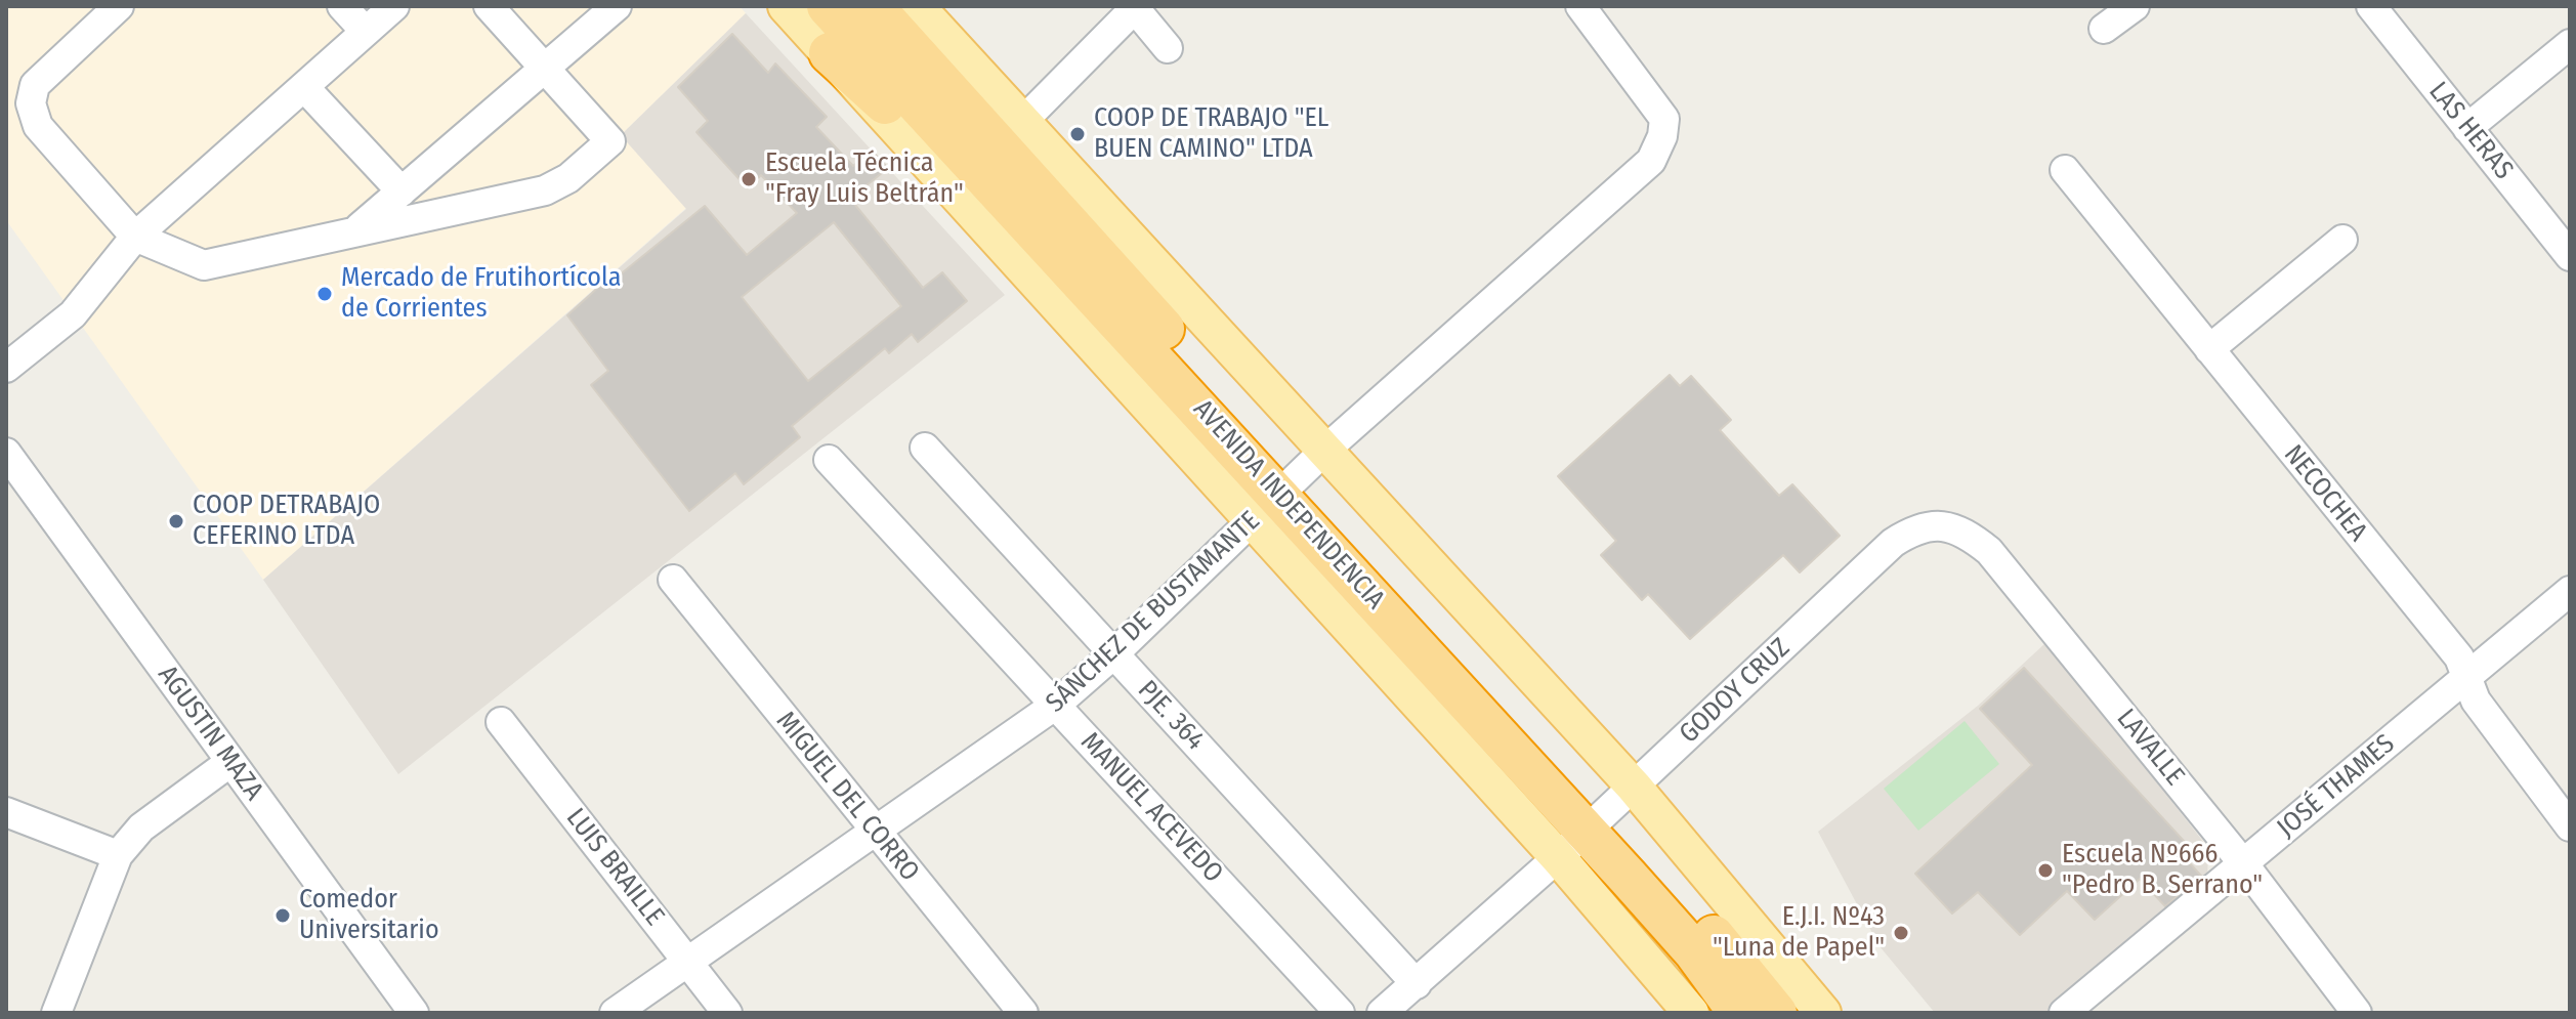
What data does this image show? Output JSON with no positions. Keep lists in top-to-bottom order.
{
  "streets": {
    "highway": ["AVENIDA INDEPENDENCIA"],
    "street": [
      "LAS HERAS",
      "NECOCHEA",
      "SÁNCHEZ DE BUSTAMANTE",
      "GODOY CRUZ",
      "PJE. 364",
      "AGUSTIN MAZA",
      "LAVALLE",
      "JOSÉ THAMES",
      "MIGUEL DEL CORRO",
      "MANUEL ACEVEDO",
      "LUIS BRAILLE"
    ]
  },
  "crossings": [
    ["NECOCHEA", "JOSÉ THAMES"],
    ["AVENIDA INDEPENDENCIA", "SÁNCHEZ DE BUSTAMANTE"],
    ["AVENIDA INDEPENDENCIA", "GODOY CRUZ"],
    ["SÁNCHEZ DE BUSTAMANTE", "PJE. 364"],
    ["SÁNCHEZ DE BUSTAMANTE", "MIGUEL DEL CORRO"],
    ["SÁNCHEZ DE BUSTAMANTE", "MANUEL ACEVEDO"],
    ["SÁNCHEZ DE BUSTAMANTE", "LUIS BRAILLE"],
    ["GODOY CRUZ", "PJE. 364"],
    ["GODOY CRUZ", "LAVALLE"],
    ["LAVALLE", "JOSÉ THAMES"]
  ],
  "places": [
    "COOP DE TRABAJO \"EL BUEN CAMINO\" LTDA",
    "Escuela Técnica \"Fray Luis Beltrán\"",
    "Mercado de Frutihortícola de Corrientes",
    "COOP DETRABAJO CEFERINO LTDA",
    "Escuela Nº666 \"Pedro B. Serrano\"",
    "Comedor Universitario",
    "E.J.I. Nº43 \"Luna de Papel\""
  ]
}
